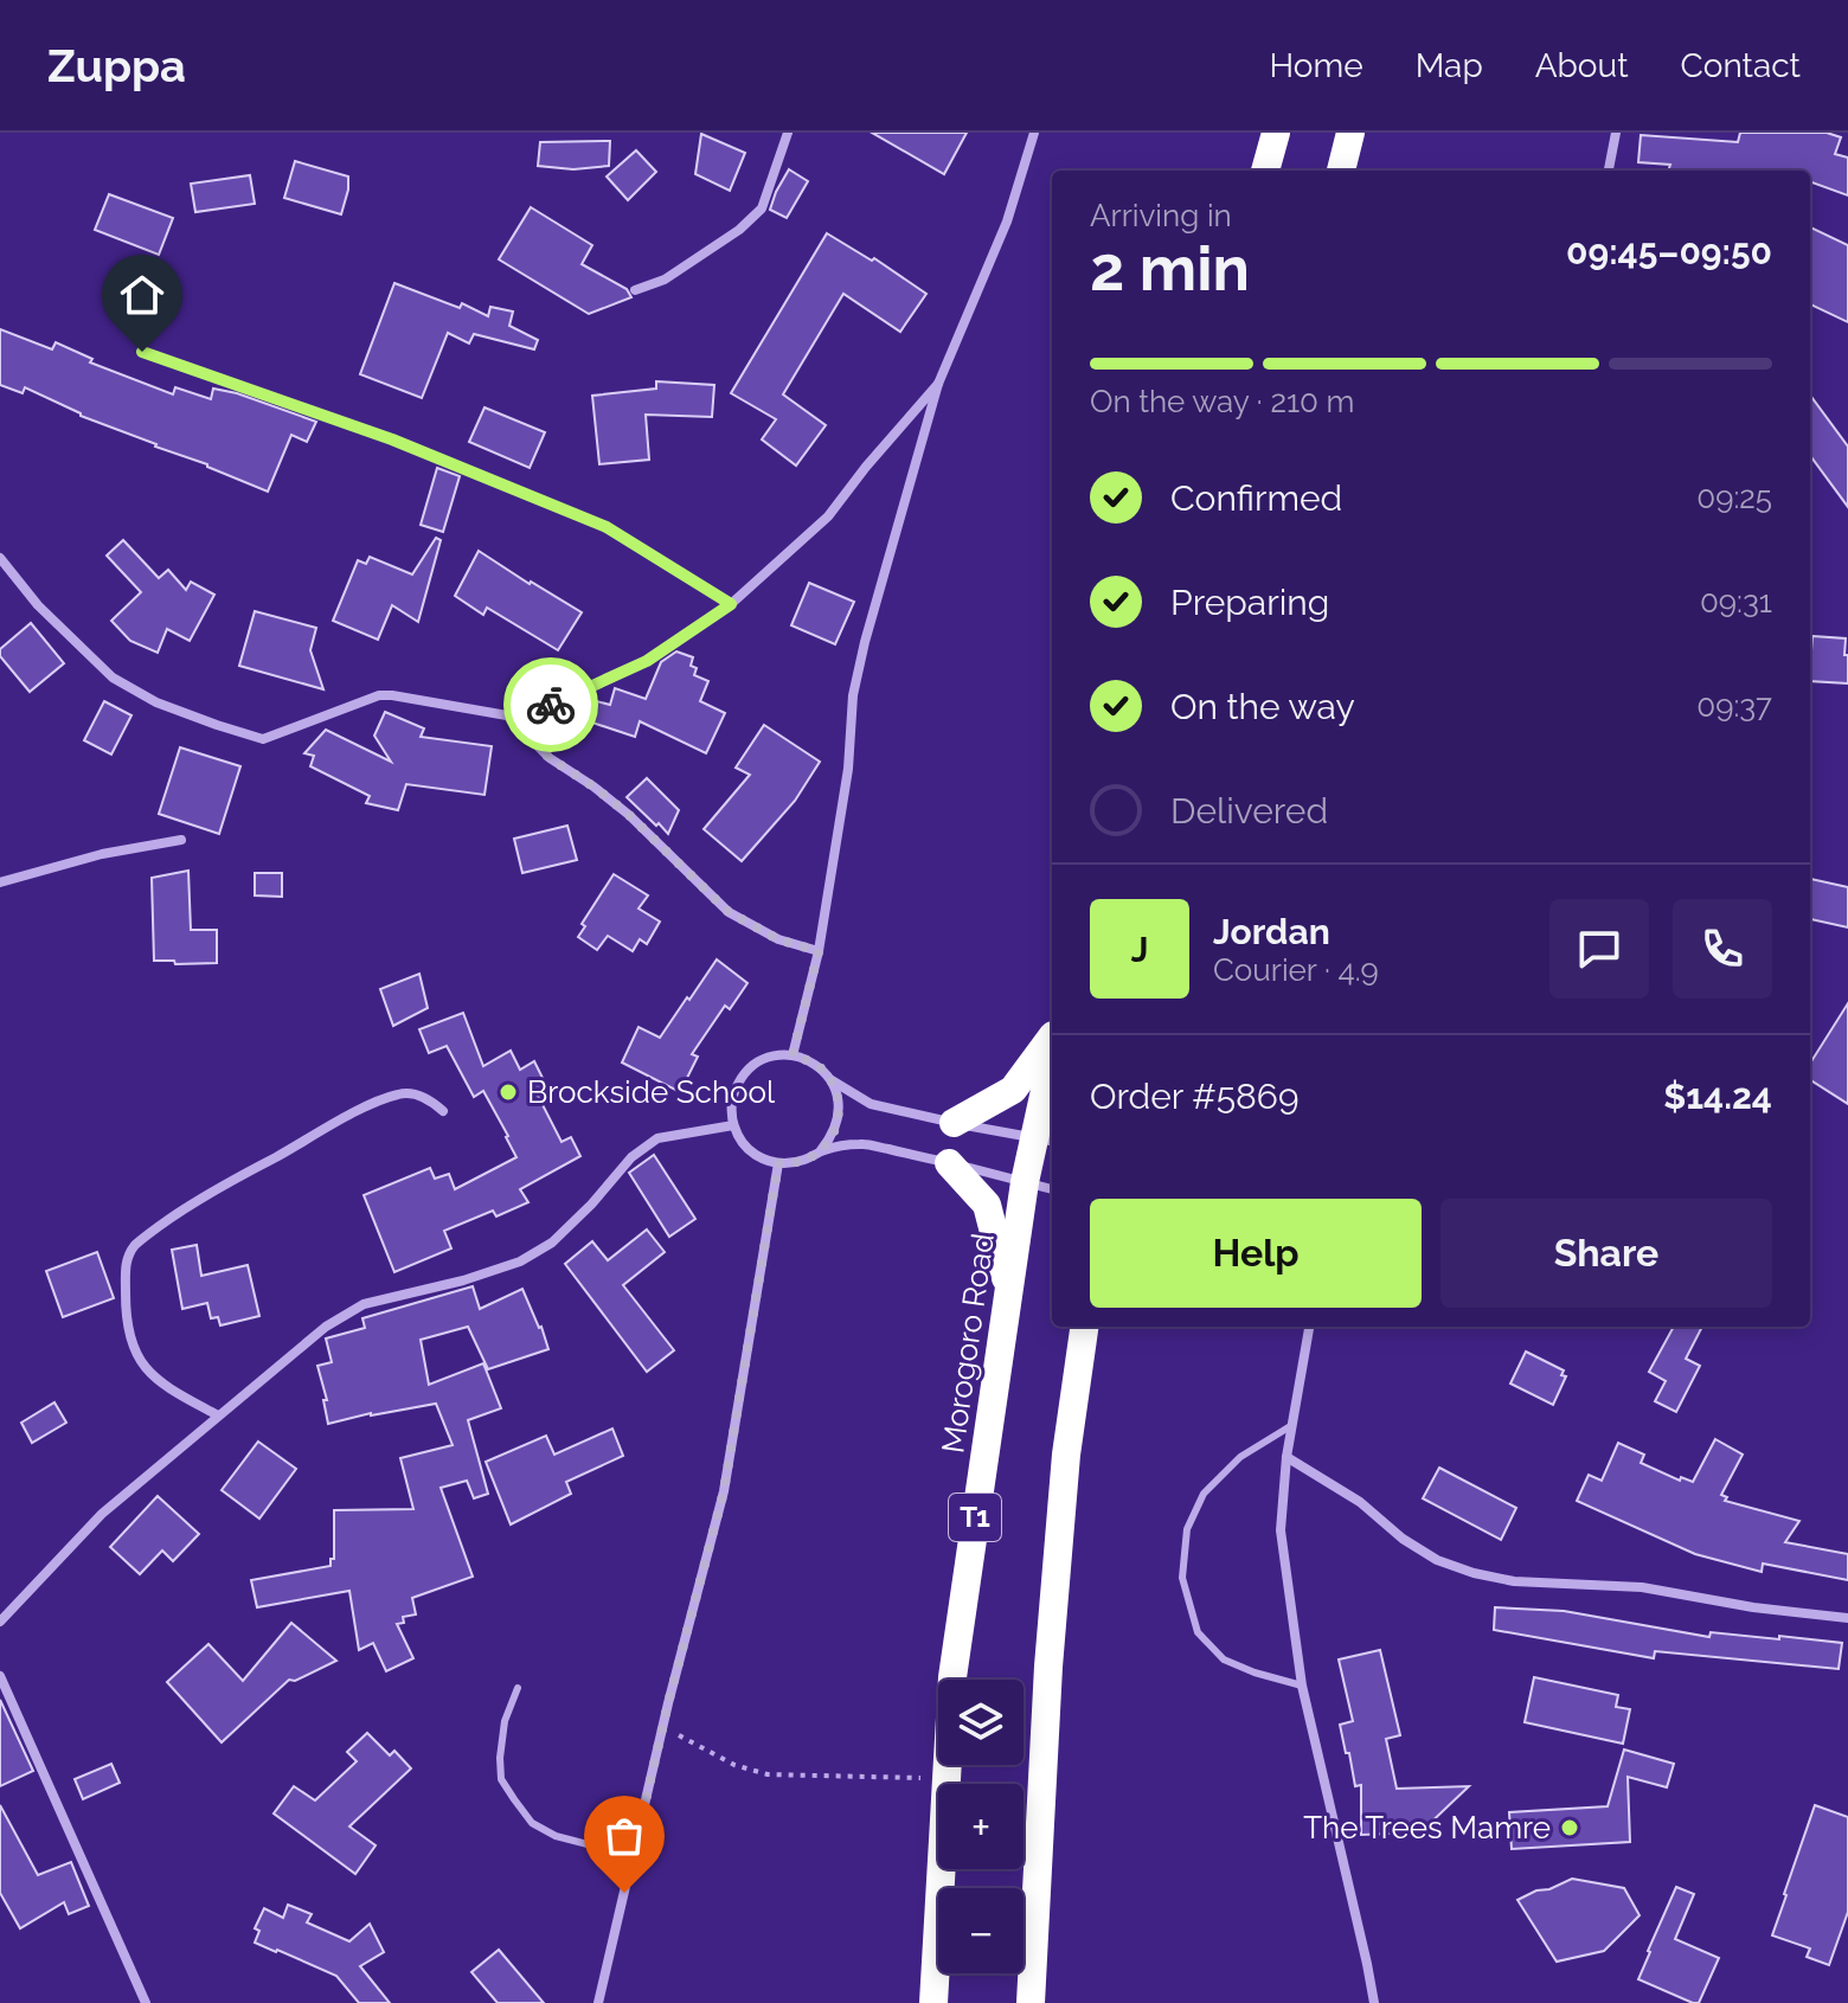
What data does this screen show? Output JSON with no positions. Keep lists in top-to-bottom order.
{
  "streets": {
    "highway": ["Morogoro Road", "T1"]
  },
  "places": ["Brockside School", "The Trees Mamre"],
  "page": {
    "header": "Zuppa",
    "nav": [
      "Home",
      "Map",
      "About",
      "Contact"
    ],
    "heading": ["2 min", "Arriving in", "09:45–09:50"],
    "panel": [
      "Jordan",
      "Courier · 4.9",
      "Order #5869",
      "$14.24"
    ],
    "bar": "On the way · 210 m",
    "list": [
      ["Confirmed", "09:25"],
      ["Preparing", "09:31"],
      ["On the way", "09:37"],
      "Delivered"
    ],
    "round": "J",
    "buttons": ["Help", "Share"],
    "map_buttons": ["+", "−"]
  }
}
